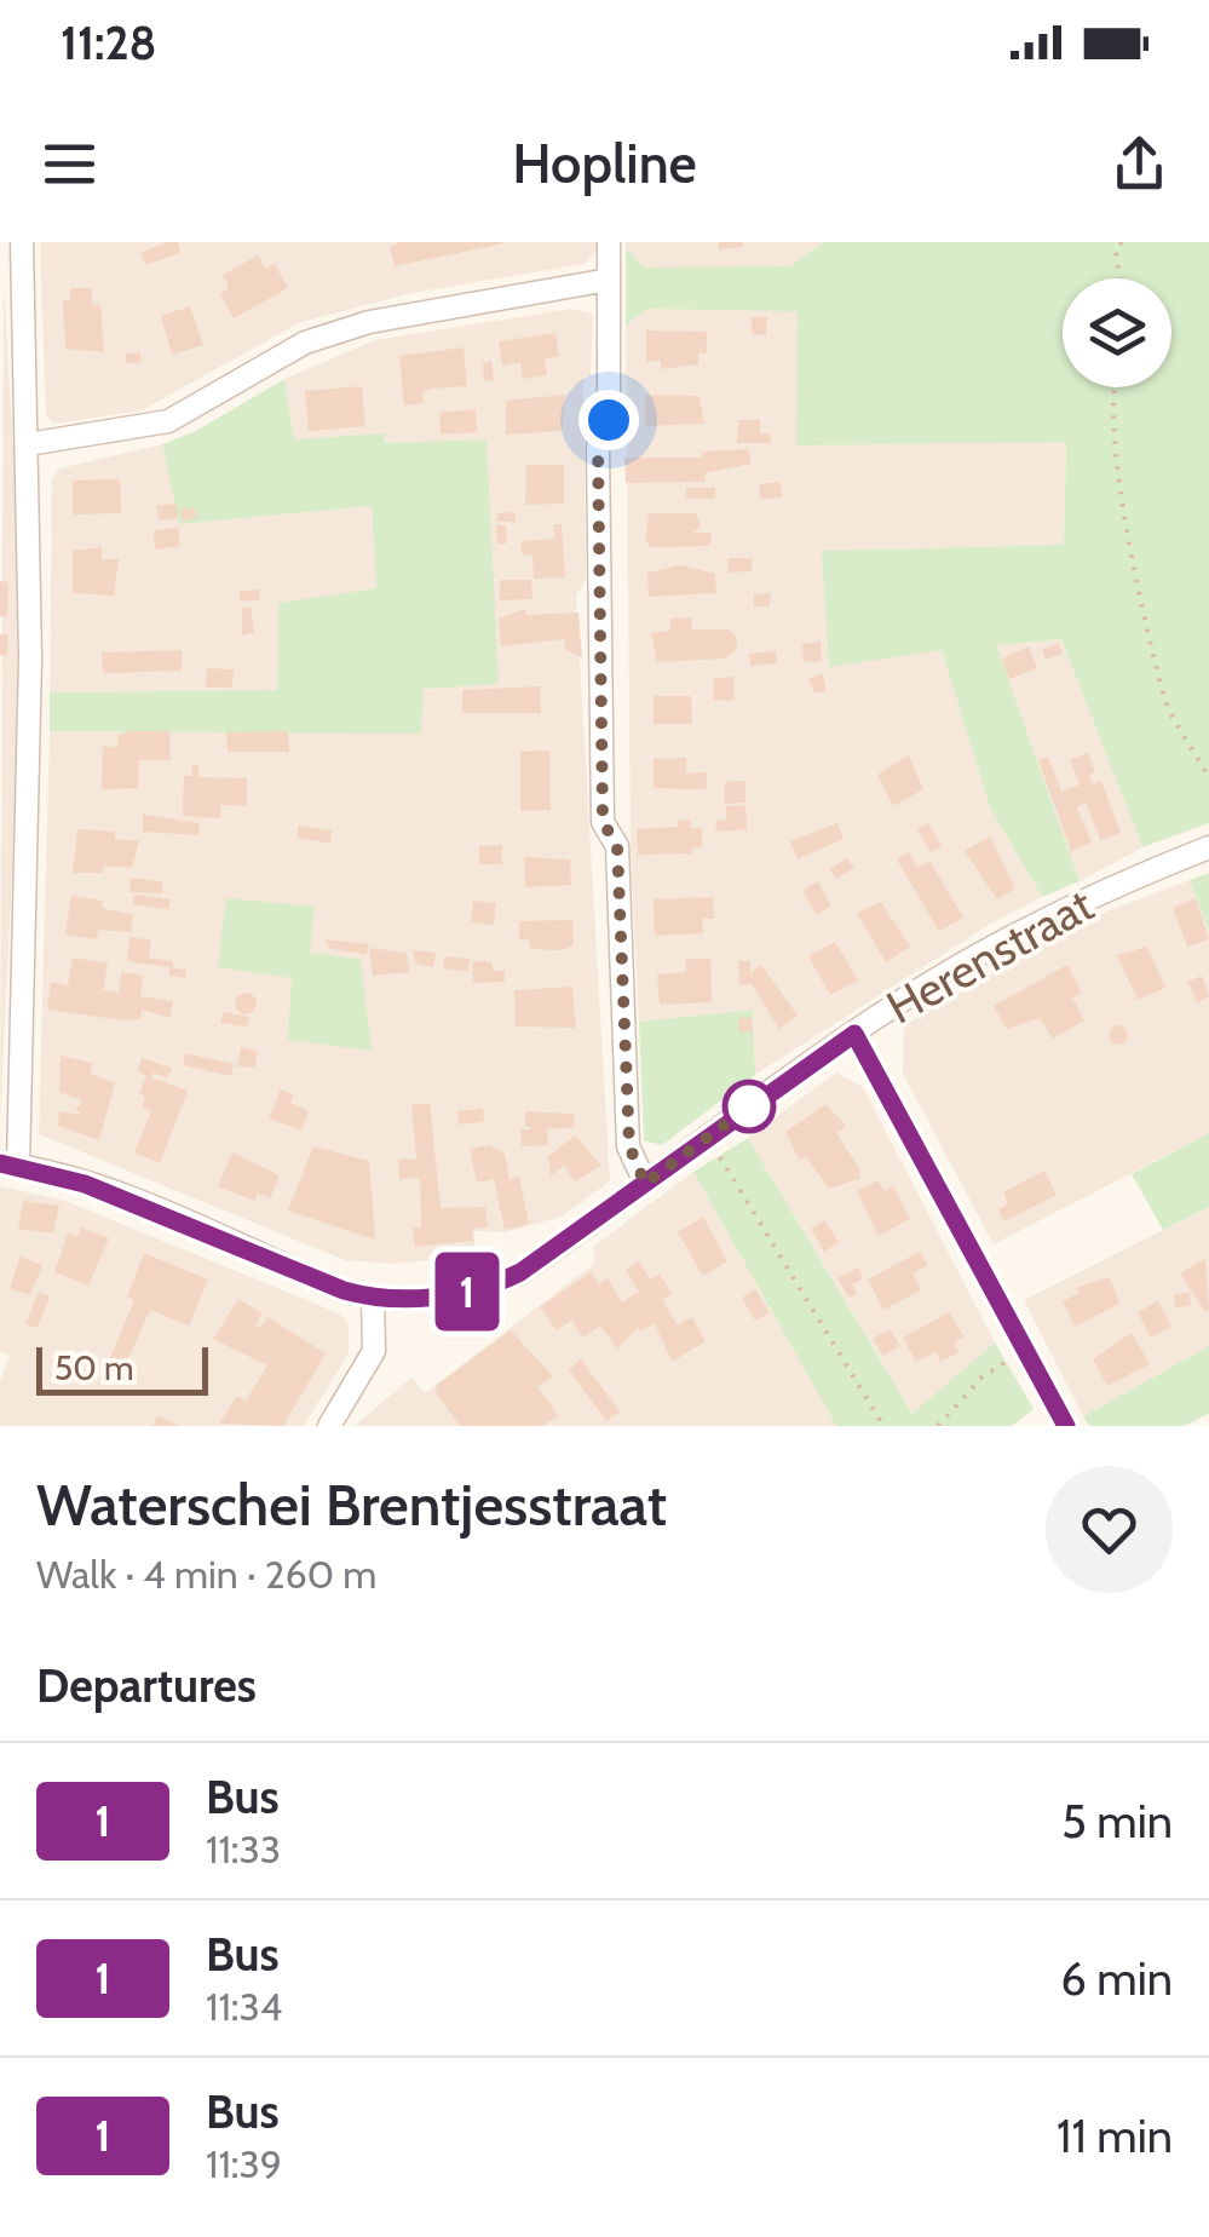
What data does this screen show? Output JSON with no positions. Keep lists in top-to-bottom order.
{
  "streets": {
    "street": ["Herenstraat"]
  },
  "lines": ["bus line 1"],
  "scale_bar": "50 m",
  "page": {
    "status": "11:28",
    "header": "Hopline",
    "on_map": "1",
    "scale": "50 m",
    "heading": [
      ["Waterschei Brentjesstraat", "Walk · 4 min · 260 m"],
      "Departures"
    ],
    "list": [
      {
        "mark": "1",
        "name": "Bus",
        "note": "11:33",
        "value": "5 min"
      },
      {
        "mark": "1",
        "name": "Bus",
        "note": "11:34",
        "value": "6 min"
      },
      {
        "mark": "1",
        "name": "Bus",
        "note": "11:39",
        "value": "11 min"
      }
    ]
  }
}
